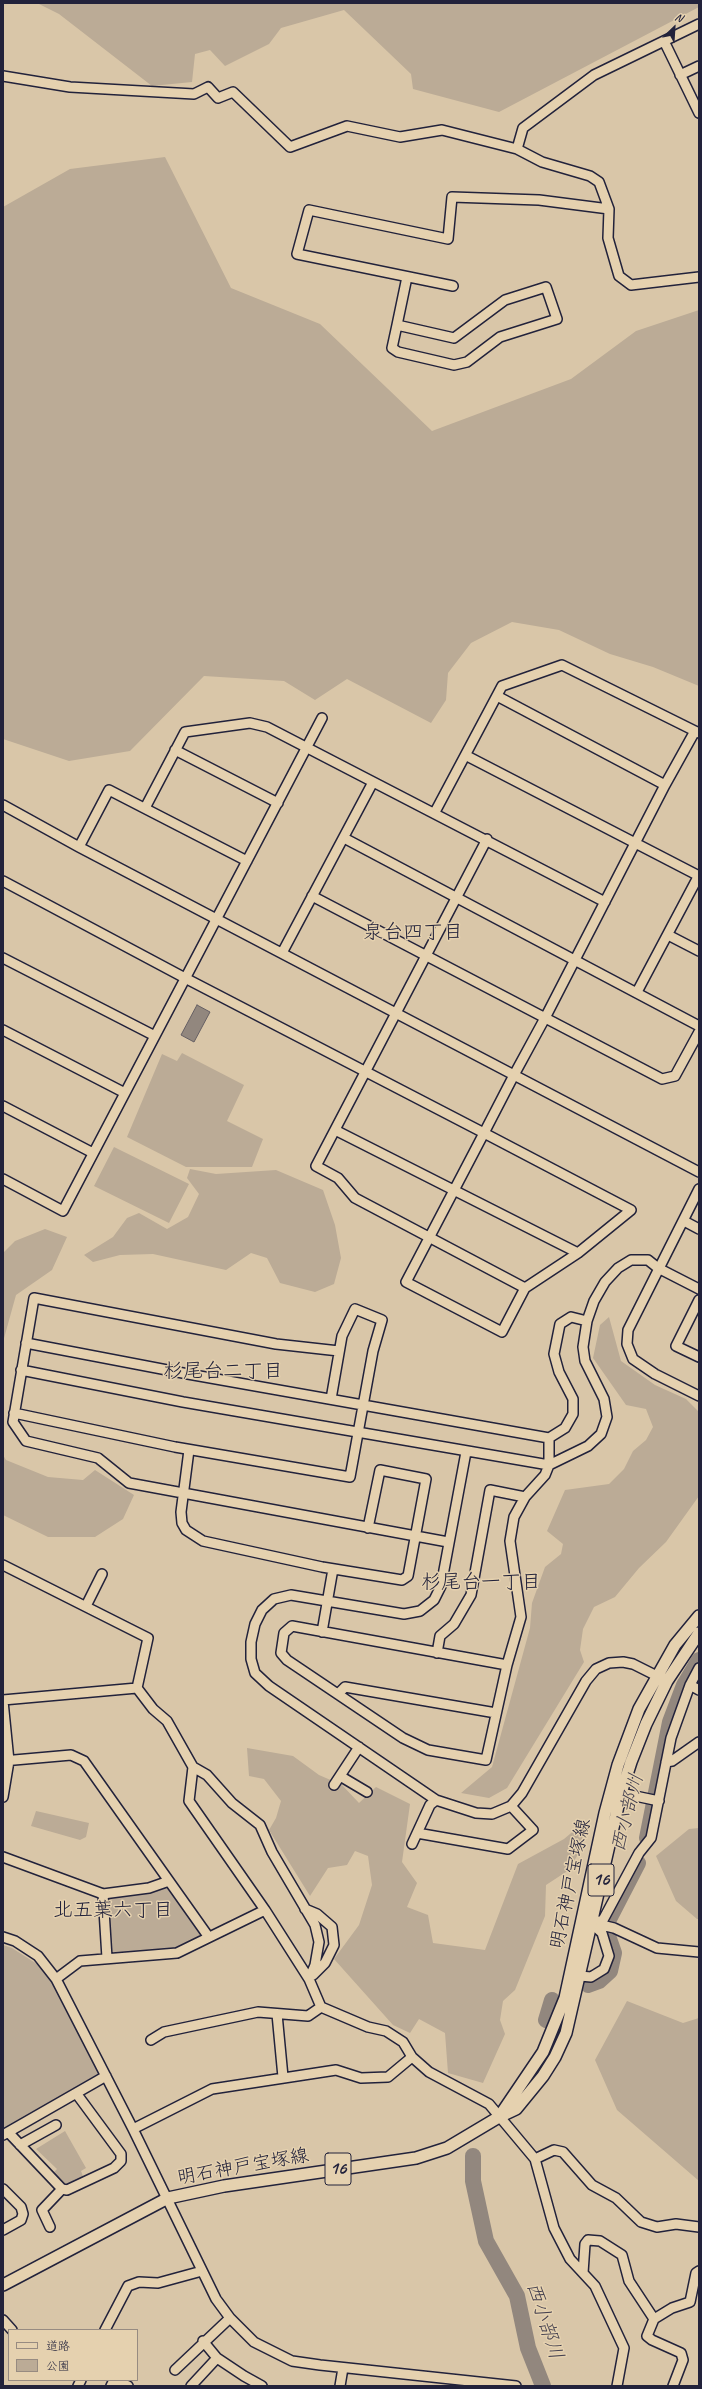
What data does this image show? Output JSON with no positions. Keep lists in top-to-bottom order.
{
  "streets": {
    "main road": ["16", "明石神戸宝塚線"]
  },
  "districts": [
    "泉台四丁目",
    "杉尾台二丁目",
    "杉尾台一丁目",
    "北五葉六丁目"
  ],
  "water": ["西小部川"],
  "legend": ["道路", "公園"],
  "north": "top right"
}
